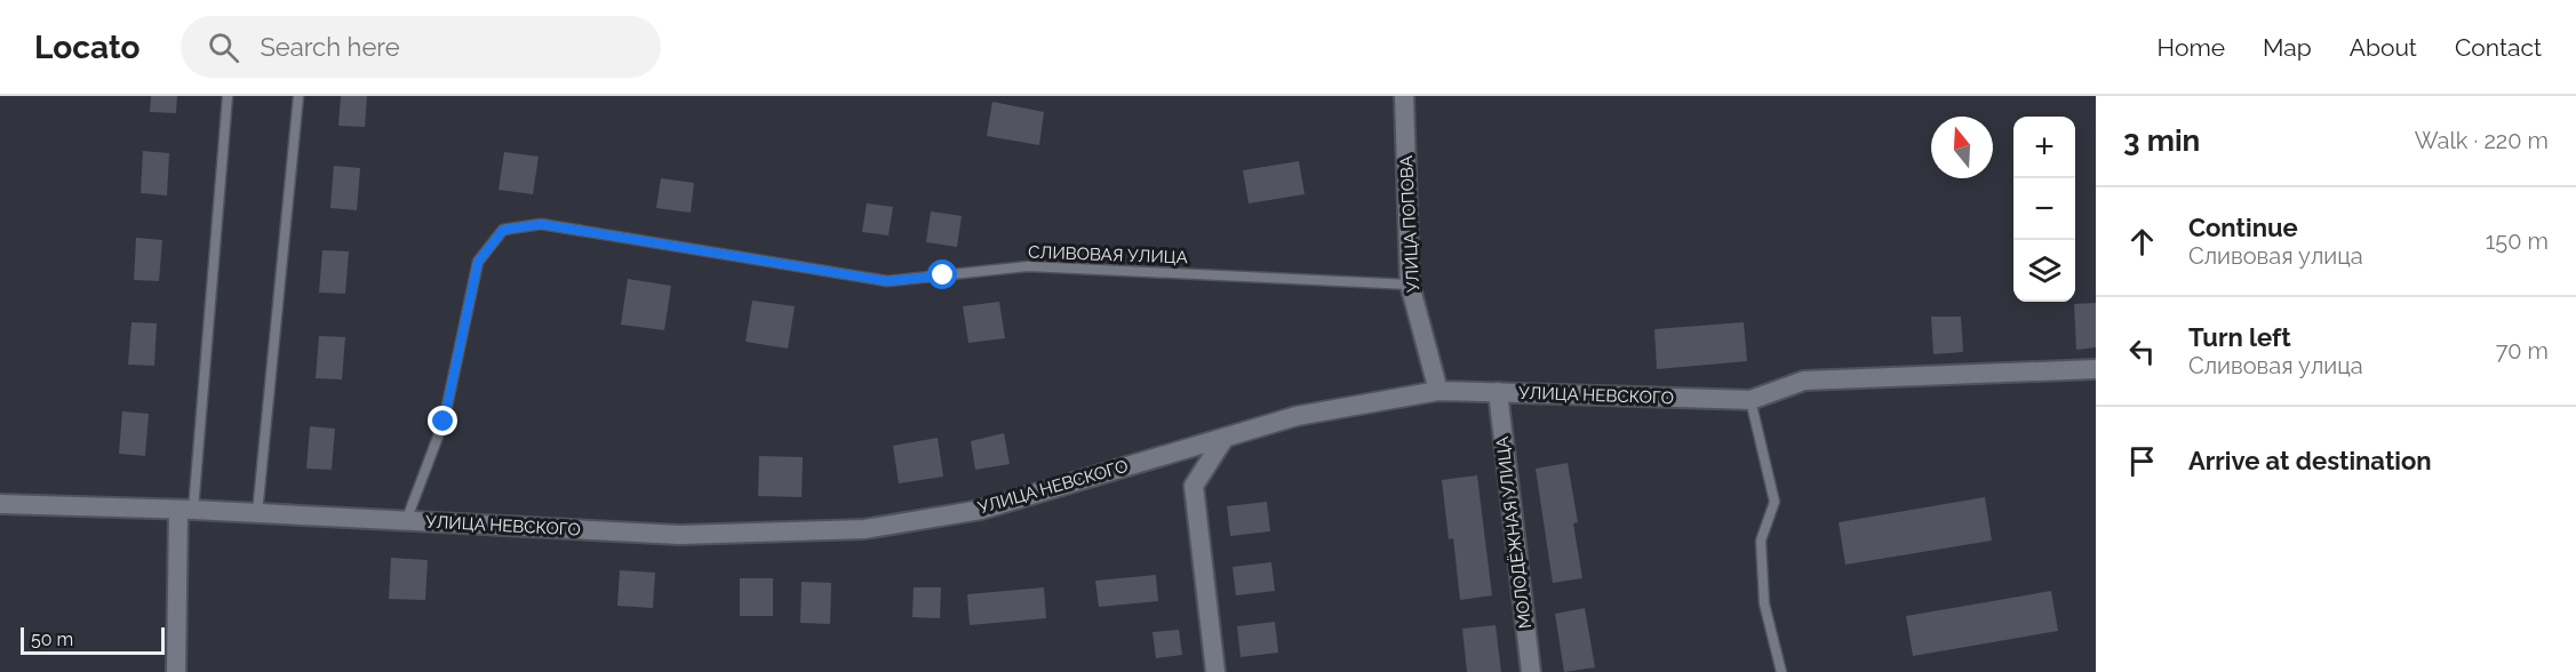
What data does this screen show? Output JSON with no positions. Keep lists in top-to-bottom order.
{
  "streets": {
    "street": ["УЛИЦА ПОПОВА", "УЛИЦА НЕВСКОГО", "МОЛОДЁЖНАЯ УЛИЦА"],
    "lane": ["СЛИВОВАЯ УЛИЦА"]
  },
  "crossings": [
    ["УЛИЦА ПОПОВА", "СЛИВОВАЯ УЛИЦА"],
    ["УЛИЦА ПОПОВА", "УЛИЦА НЕВСКОГО"],
    ["СЛИВОВАЯ УЛИЦА", "УЛИЦА НЕВСКОГО"],
    ["УЛИЦА НЕВСКОГО", "МОЛОДЁЖНАЯ УЛИЦА"]
  ],
  "scale_bar": "50 m",
  "north": "top",
  "page": {
    "header": "Locato",
    "search": "Search here",
    "nav": [
      "Home",
      "Map",
      "About",
      "Contact"
    ],
    "heading": ["3 min", "Walk · 220 m"],
    "map_buttons": ["+", "−"],
    "list": [
      ["Continue", "Сливовая улица", "150 m"],
      ["Turn left", "Сливовая улица", "70 m"],
      "Arrive at destination"
    ],
    "scale": "50 m"
  }
}
